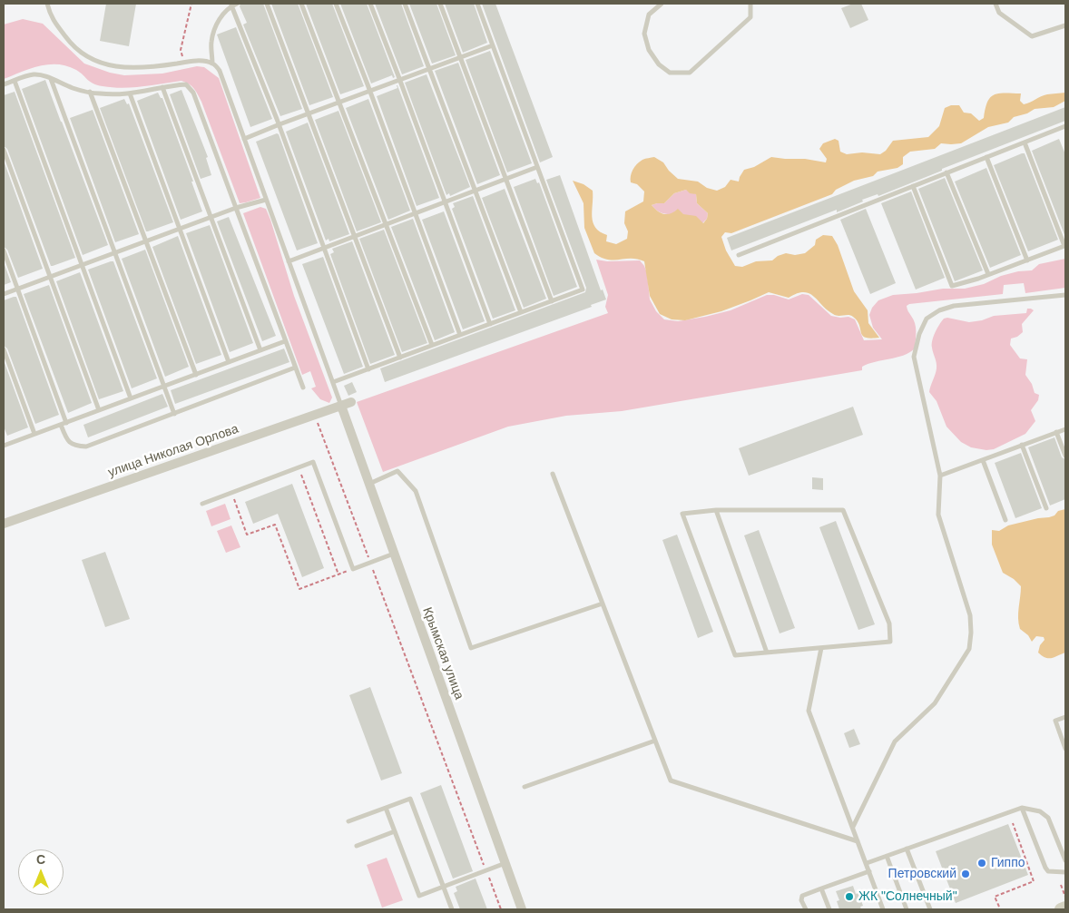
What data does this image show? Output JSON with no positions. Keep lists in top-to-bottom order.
{
  "streets": {
    "street": ["улица Николая Орлова", "Крымская улица"]
  },
  "crossings": [
    ["улица Николая Орлова", "Крымская улица"]
  ],
  "places": ["Гиппо", "Петровский", "ЖК \"Солнечный\""],
  "north": "top"
}
